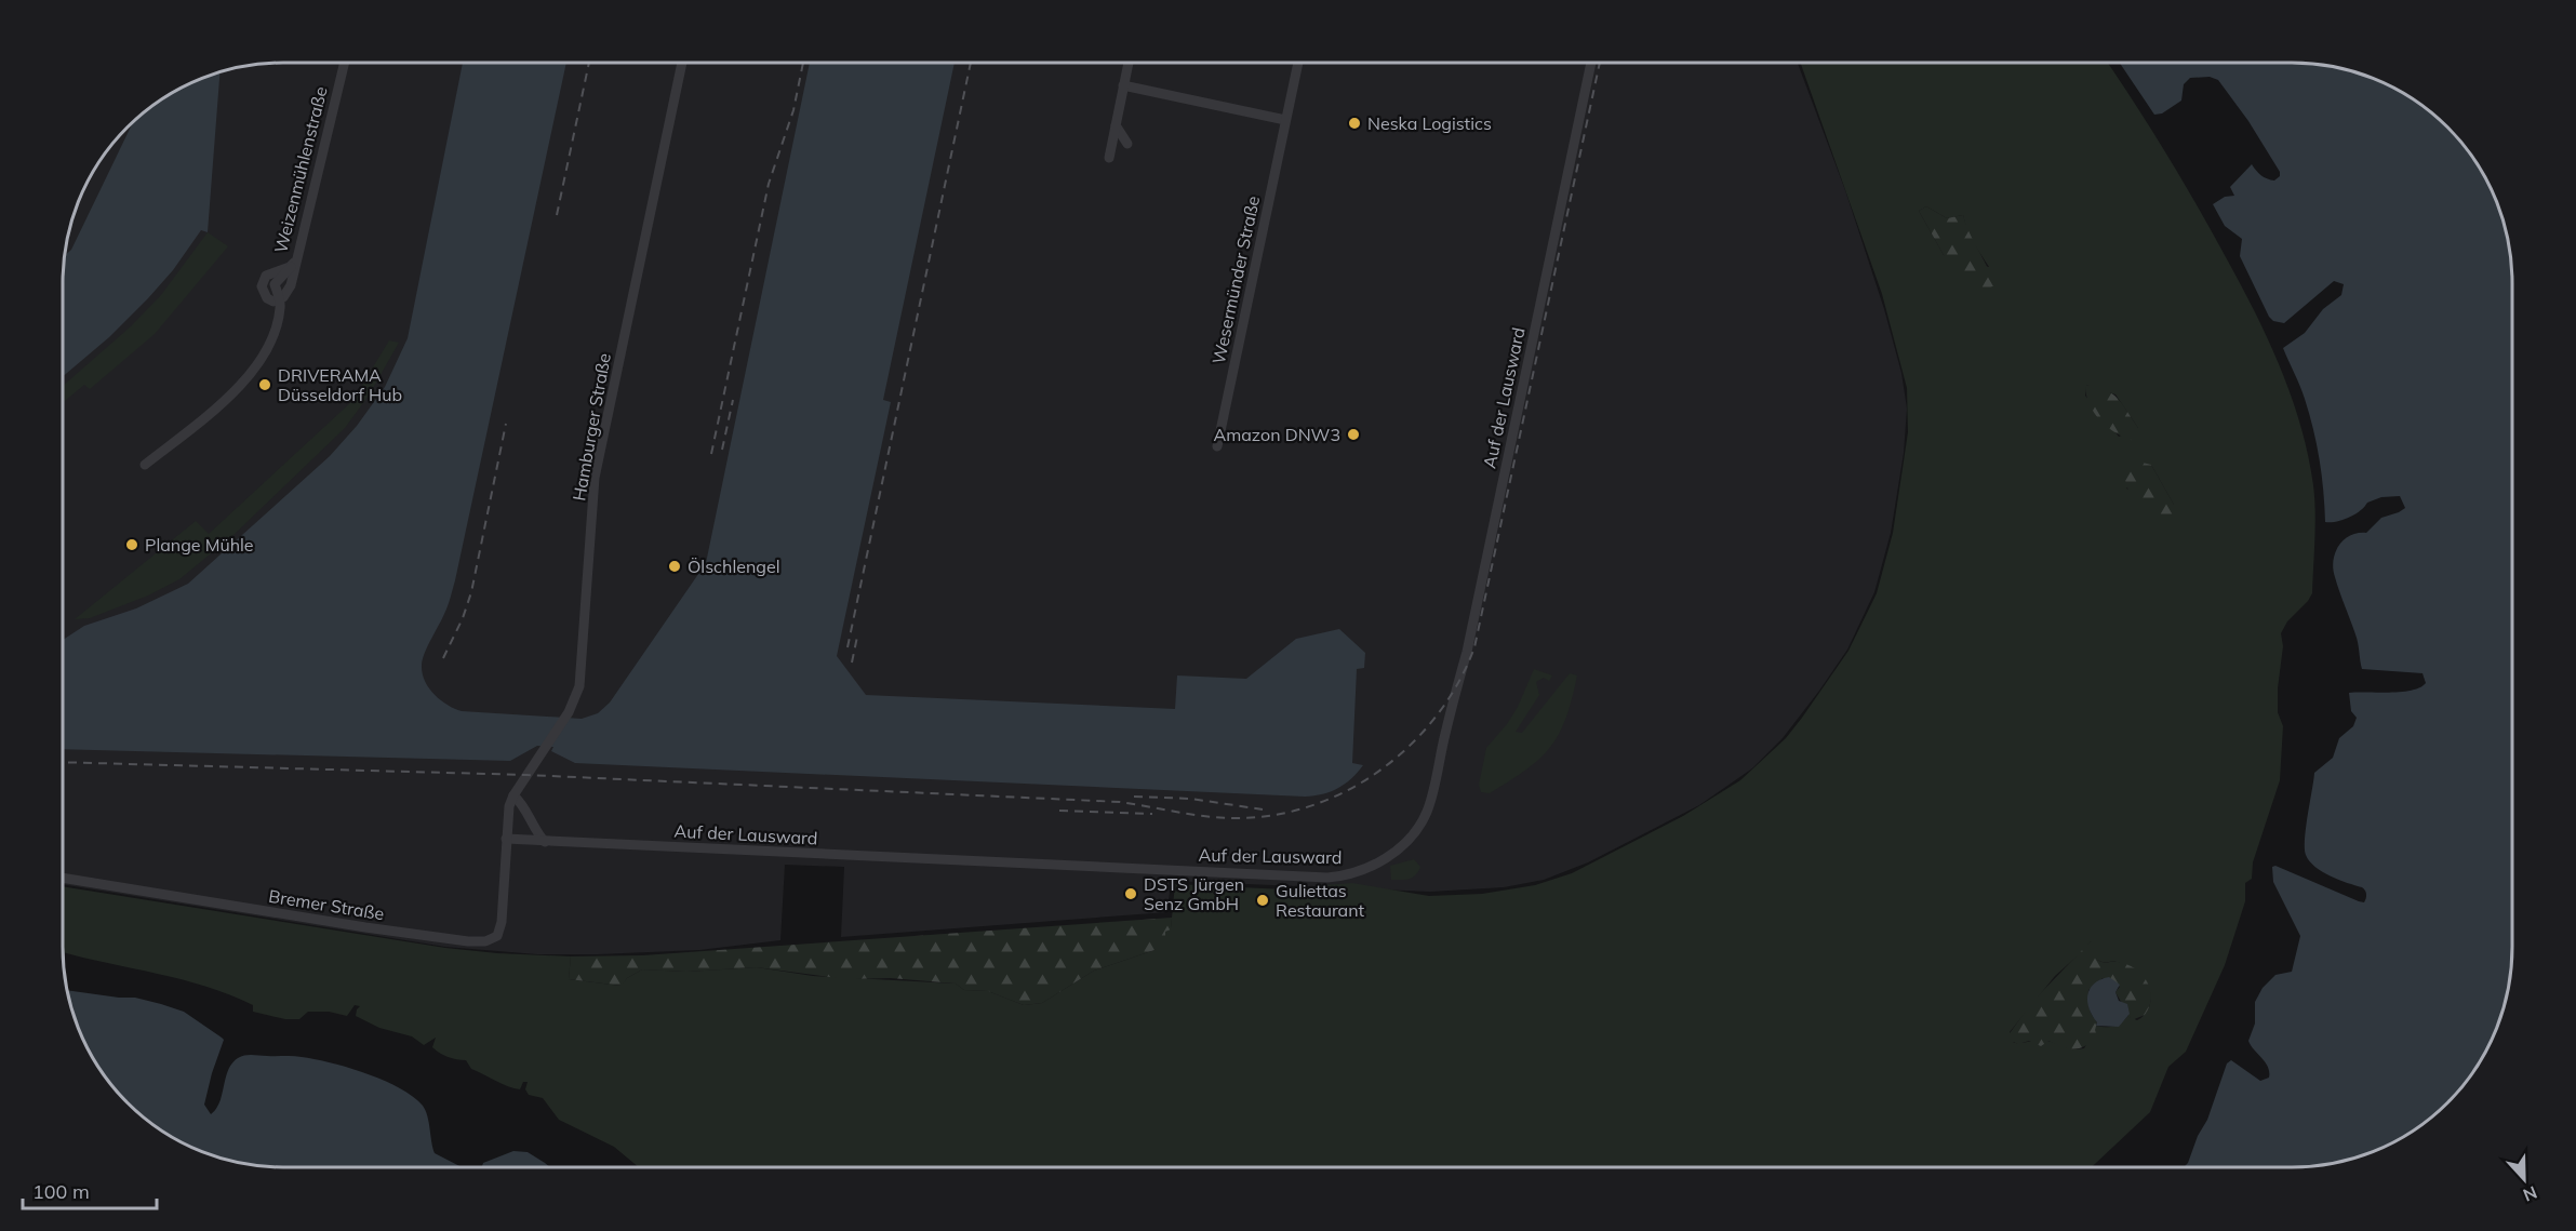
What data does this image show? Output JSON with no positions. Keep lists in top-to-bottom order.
{
  "streets": {
    "street": [
      "Weizenmühlenstraße",
      "Wesermünder Straße",
      "Auf der Lausward",
      "Hamburger Straße",
      "Bremer Straße"
    ]
  },
  "crossings": [
    ["Auf der Lausward", "Hamburger Straße"],
    ["Auf der Lausward", "Bremer Straße"],
    ["Hamburger Straße", "Bremer Straße"]
  ],
  "places": [
    "Neska Logistics",
    "DRIVERAMA Düsseldorf Hub",
    "Amazon DNW3",
    "Plange Mühle",
    "Ölschlengel",
    "DSTS Jürgen Senz GmbH",
    "Guliettas Restaurant"
  ],
  "scale_bar": "100 m",
  "north": "bottom"
}
